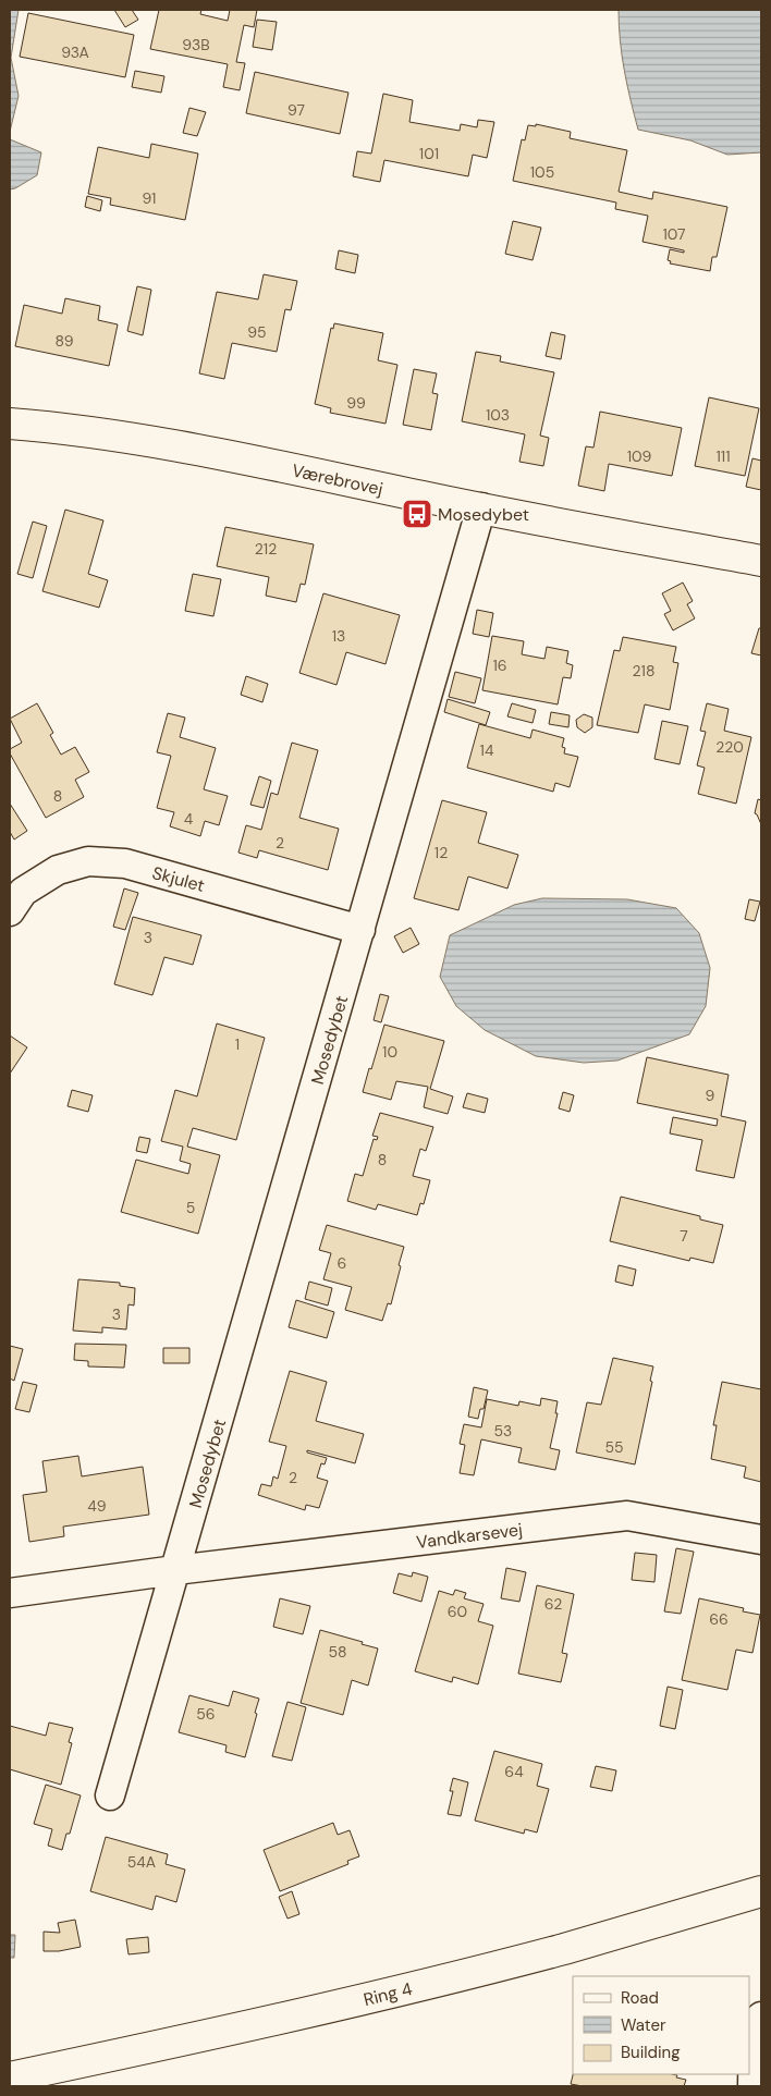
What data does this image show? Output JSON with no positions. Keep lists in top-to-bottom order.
{
  "streets": {
    "main road": ["Værebrovej", "Ring 4"],
    "street": ["Skjulet", "Mosedybet", "Vandkarsevej"]
  },
  "crossings": [
    ["Værebrovej", "Mosedybet"],
    ["Skjulet", "Mosedybet"],
    ["Mosedybet", "Vandkarsevej"]
  ],
  "places": {
    "bus stop": ["Mosedybet"]
  },
  "house_numbers": [
    "93B",
    "93A",
    "97",
    "101",
    "105",
    "91",
    "107",
    "95",
    "89",
    "99",
    "103",
    "109",
    "111",
    "212",
    "13",
    "16",
    "218",
    "220",
    "14",
    "8",
    "4",
    "2",
    "12",
    "3",
    "1",
    "10",
    "9",
    "8",
    "5",
    "7",
    "6",
    "3",
    "53",
    "55",
    "2",
    "49",
    "62",
    "60",
    "66",
    "58",
    "56",
    "64",
    "54A"
  ],
  "legend": ["Road", "Water", "Building"]
}
